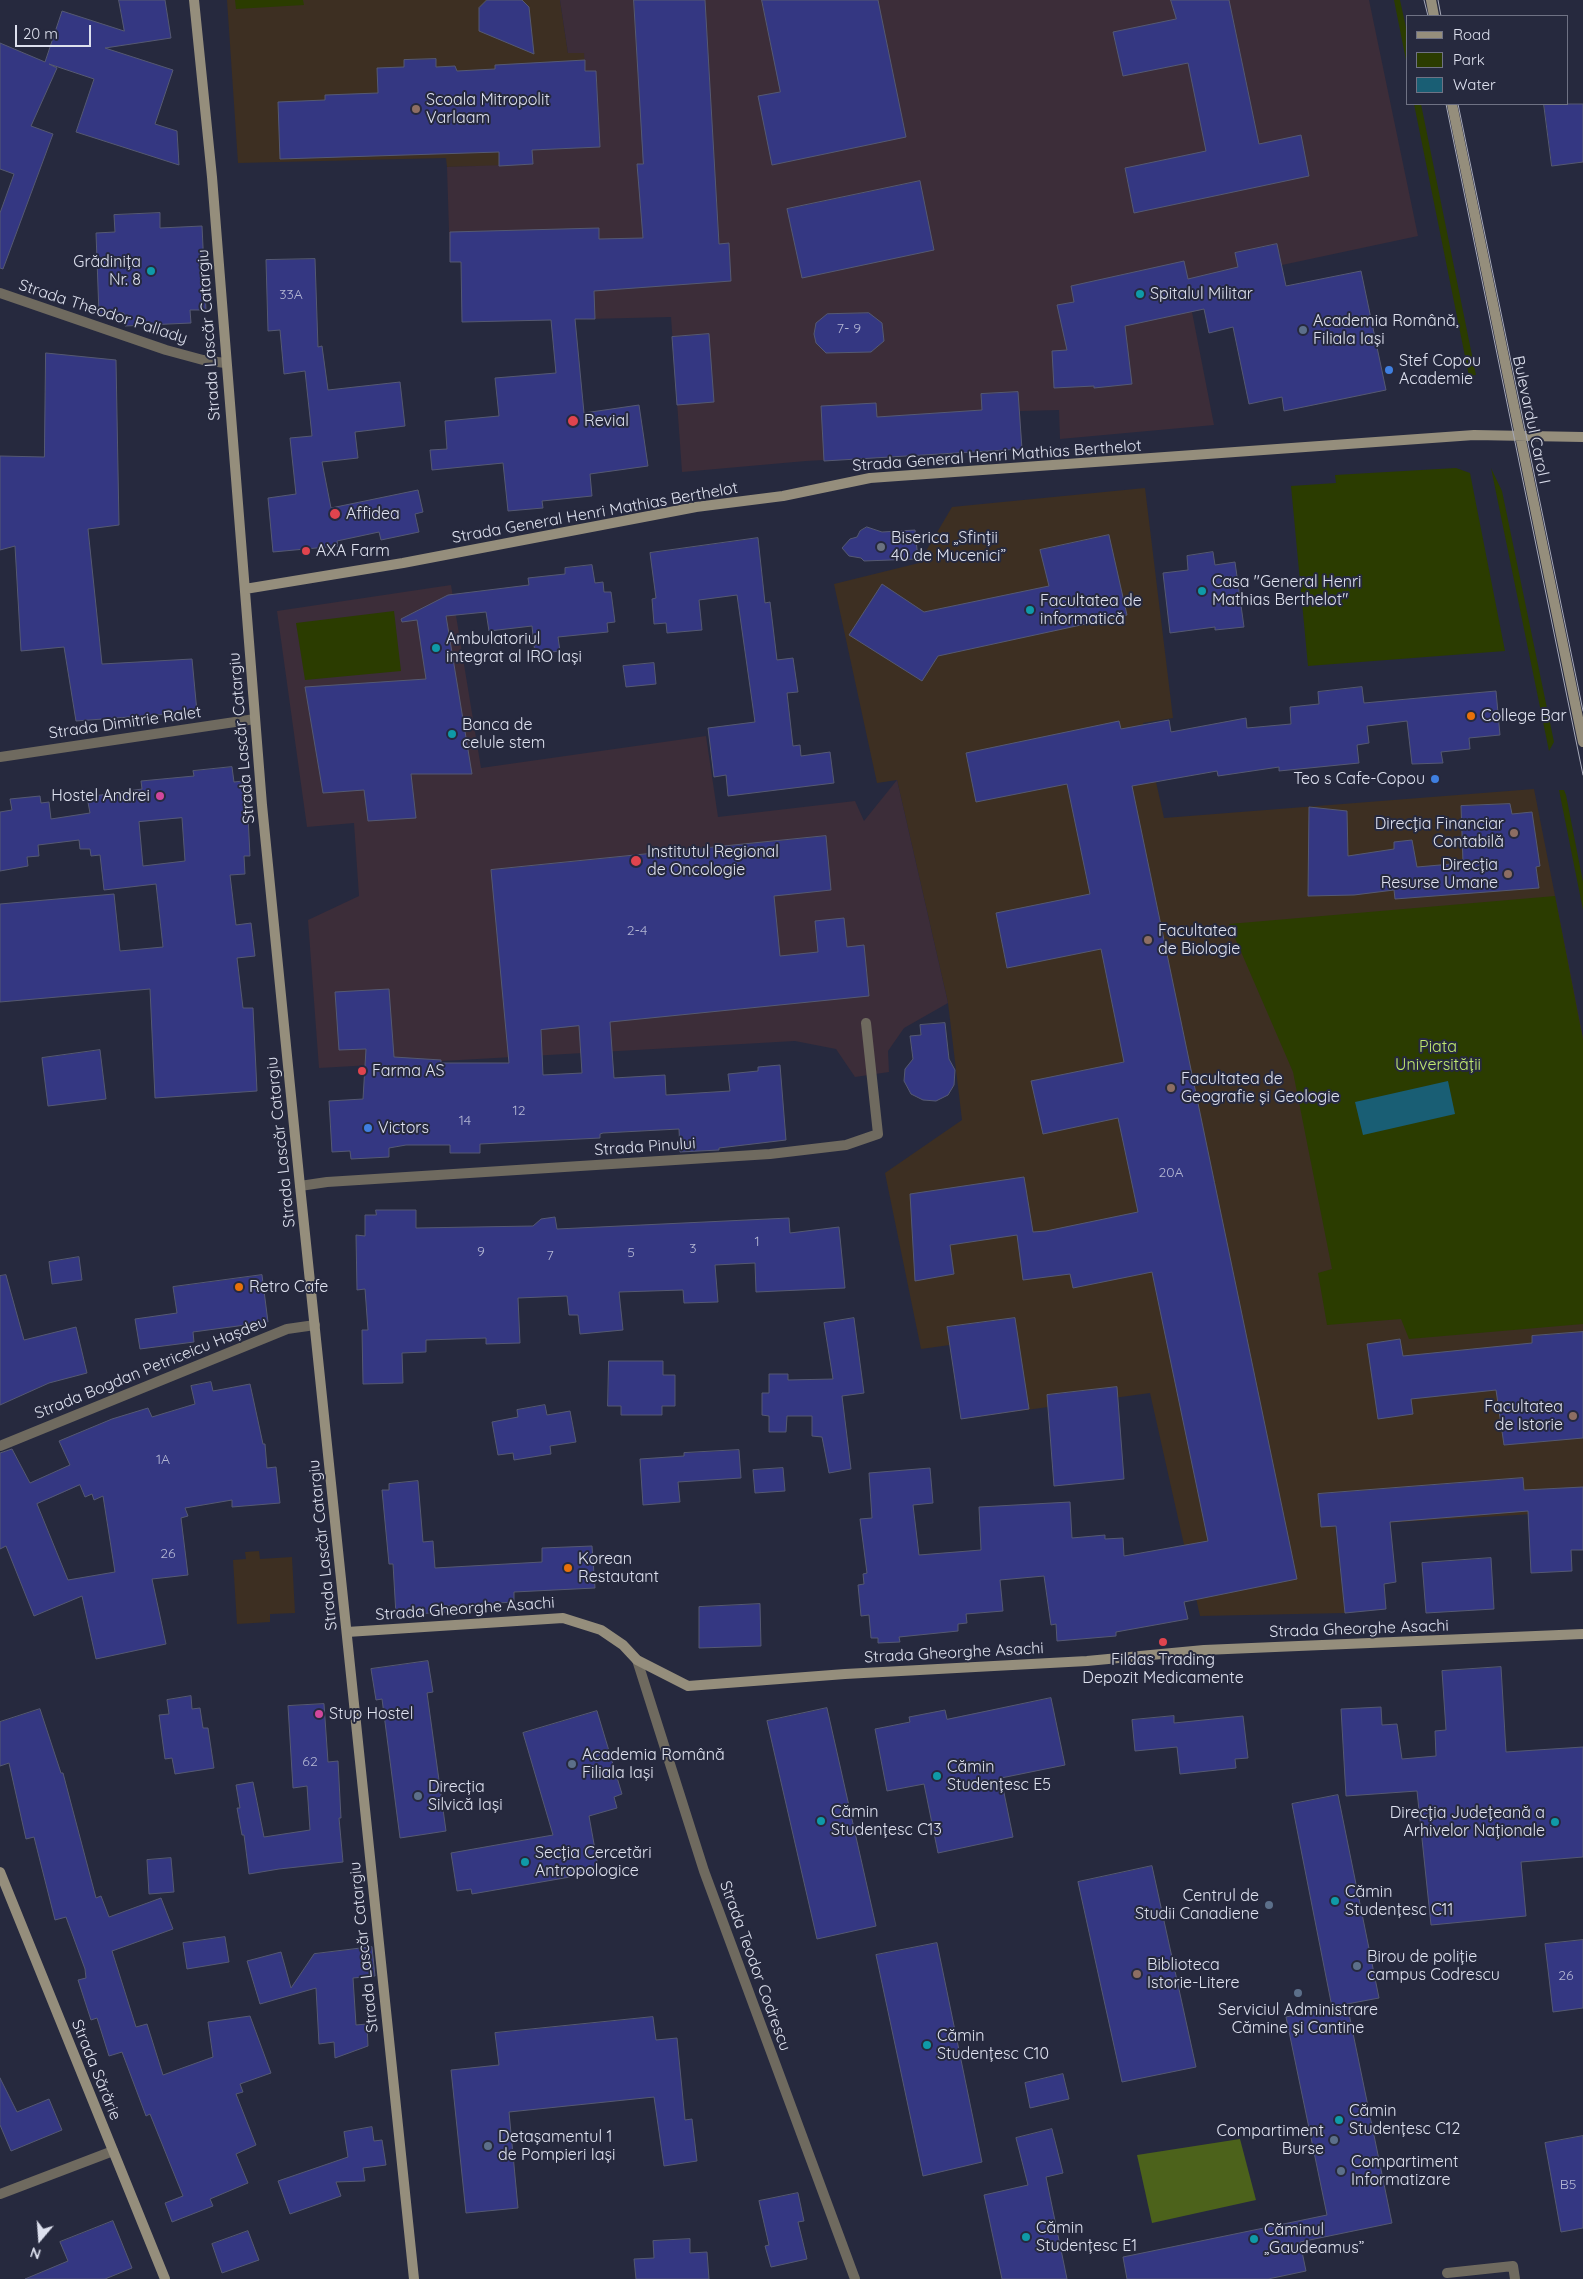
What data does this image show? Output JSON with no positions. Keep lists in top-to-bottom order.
{
  "streets": {
    "street": [
      "Strada Theodor Pallady",
      "Strada Lascăr Catargiu",
      "Bulevardul Carol I",
      "Strada General Henri Mathias Berthelot",
      "Strada Dimitrie Ralet",
      "Strada Pinului",
      "Strada Bogdan Petriceicu Hașdeu",
      "Strada Gheorghe Asachi",
      "Strada Teodor Codrescu",
      "Strada Sărărie"
    ]
  },
  "crossings": [
    ["Strada Theodor Pallady", "Strada Lascăr Catargiu"],
    ["Strada Lascăr Catargiu", "Strada General Henri Mathias Berthelot"],
    ["Strada Lascăr Catargiu", "Strada Dimitrie Ralet"],
    ["Strada Lascăr Catargiu", "Strada Pinului"],
    ["Strada Lascăr Catargiu", "Strada Bogdan Petriceicu Hașdeu"],
    ["Strada Lascăr Catargiu", "Strada Gheorghe Asachi"],
    ["Bulevardul Carol I", "Strada General Henri Mathias Berthelot"],
    ["Strada Gheorghe Asachi", "Strada Teodor Codrescu"]
  ],
  "parks": ["Piata Universității"],
  "places": [
    "Scoala Mitropolit Varlaam",
    "Grădinița Nr. 8",
    "Spitalul Militar",
    "Academia Română, Filiala Iași",
    "Stef Copou Academie",
    "Revial",
    "Affidea",
    "Biserica „Sfinții 40 de Mucenici”",
    "AXA Farm",
    "Casa \"General Henri Mathias Berthelot\"",
    "Facultatea de informatică",
    "Ambulatoriul integrat al IRO Iași",
    "College Bar",
    "Banca de celule stem",
    "Teo s Cafe-Copou",
    "Hostel Andrei",
    "Direcția Financiar Contabilă",
    "Institutul Regional de Oncologie",
    "Direcția Resurse Umane",
    "Facultatea de Biologie",
    "Farma AS",
    "Facultatea de Geografie și Geologie",
    "Victors",
    "Retro Cafe",
    "Facultatea de Istorie",
    "Korean Restautant",
    "Fildas Trading Depozit Medicamente",
    "Stup Hostel",
    "Academia Română Filiala Iași",
    "Cămin Studențesc E5",
    "Direcția Silvică Iași",
    "Cămin Studențesc C13",
    "Direcția Județeană a Arhivelor Naționale",
    "Secția Cercetări Antropologice",
    "Cămin Studențesc C11",
    "Centrul de Studii Canadiene",
    "Birou de poliție campus Codrescu",
    "Biblioteca Istorie-Litere",
    "Serviciul Administrare Cămine și Cantine",
    "Cămin Studențesc C10",
    "Cămin Studențesc C12",
    "Compartiment Burse",
    "Detașamentul 1 de Pompieri Iași",
    "Compartiment Informatizare",
    "Cămin Studențesc E1",
    "Căminul „Gaudeamus”"
  ],
  "house_numbers": [
    "33A",
    "7- 9",
    "2-4",
    "12",
    "14",
    "20A",
    "1",
    "3",
    "9",
    "5",
    "7",
    "1A",
    "26",
    "62",
    "26",
    "B5"
  ],
  "legend": ["Road", "Park", "Water"],
  "scale_bar": "20 m",
  "north": "bottom"
}
